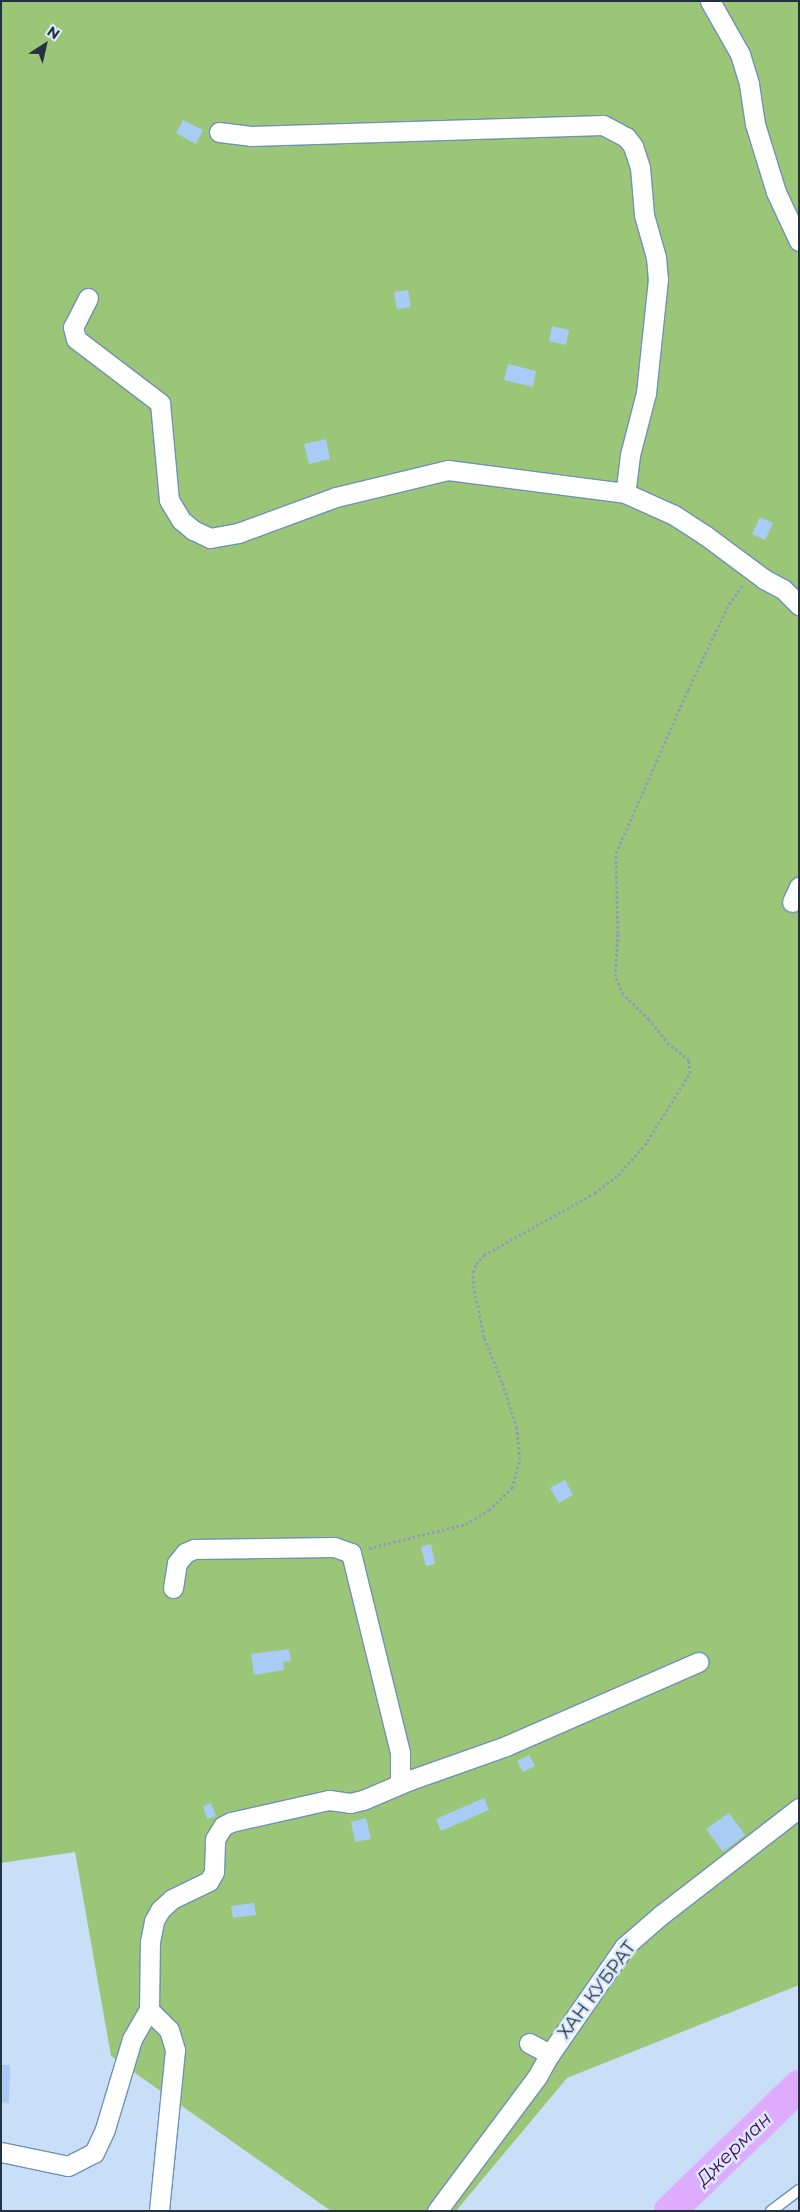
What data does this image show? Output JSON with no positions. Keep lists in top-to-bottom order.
{
  "streets": {
    "street": ["ХАН КУБРАТ"]
  },
  "water": ["Джерман"],
  "north": "top right"
}
